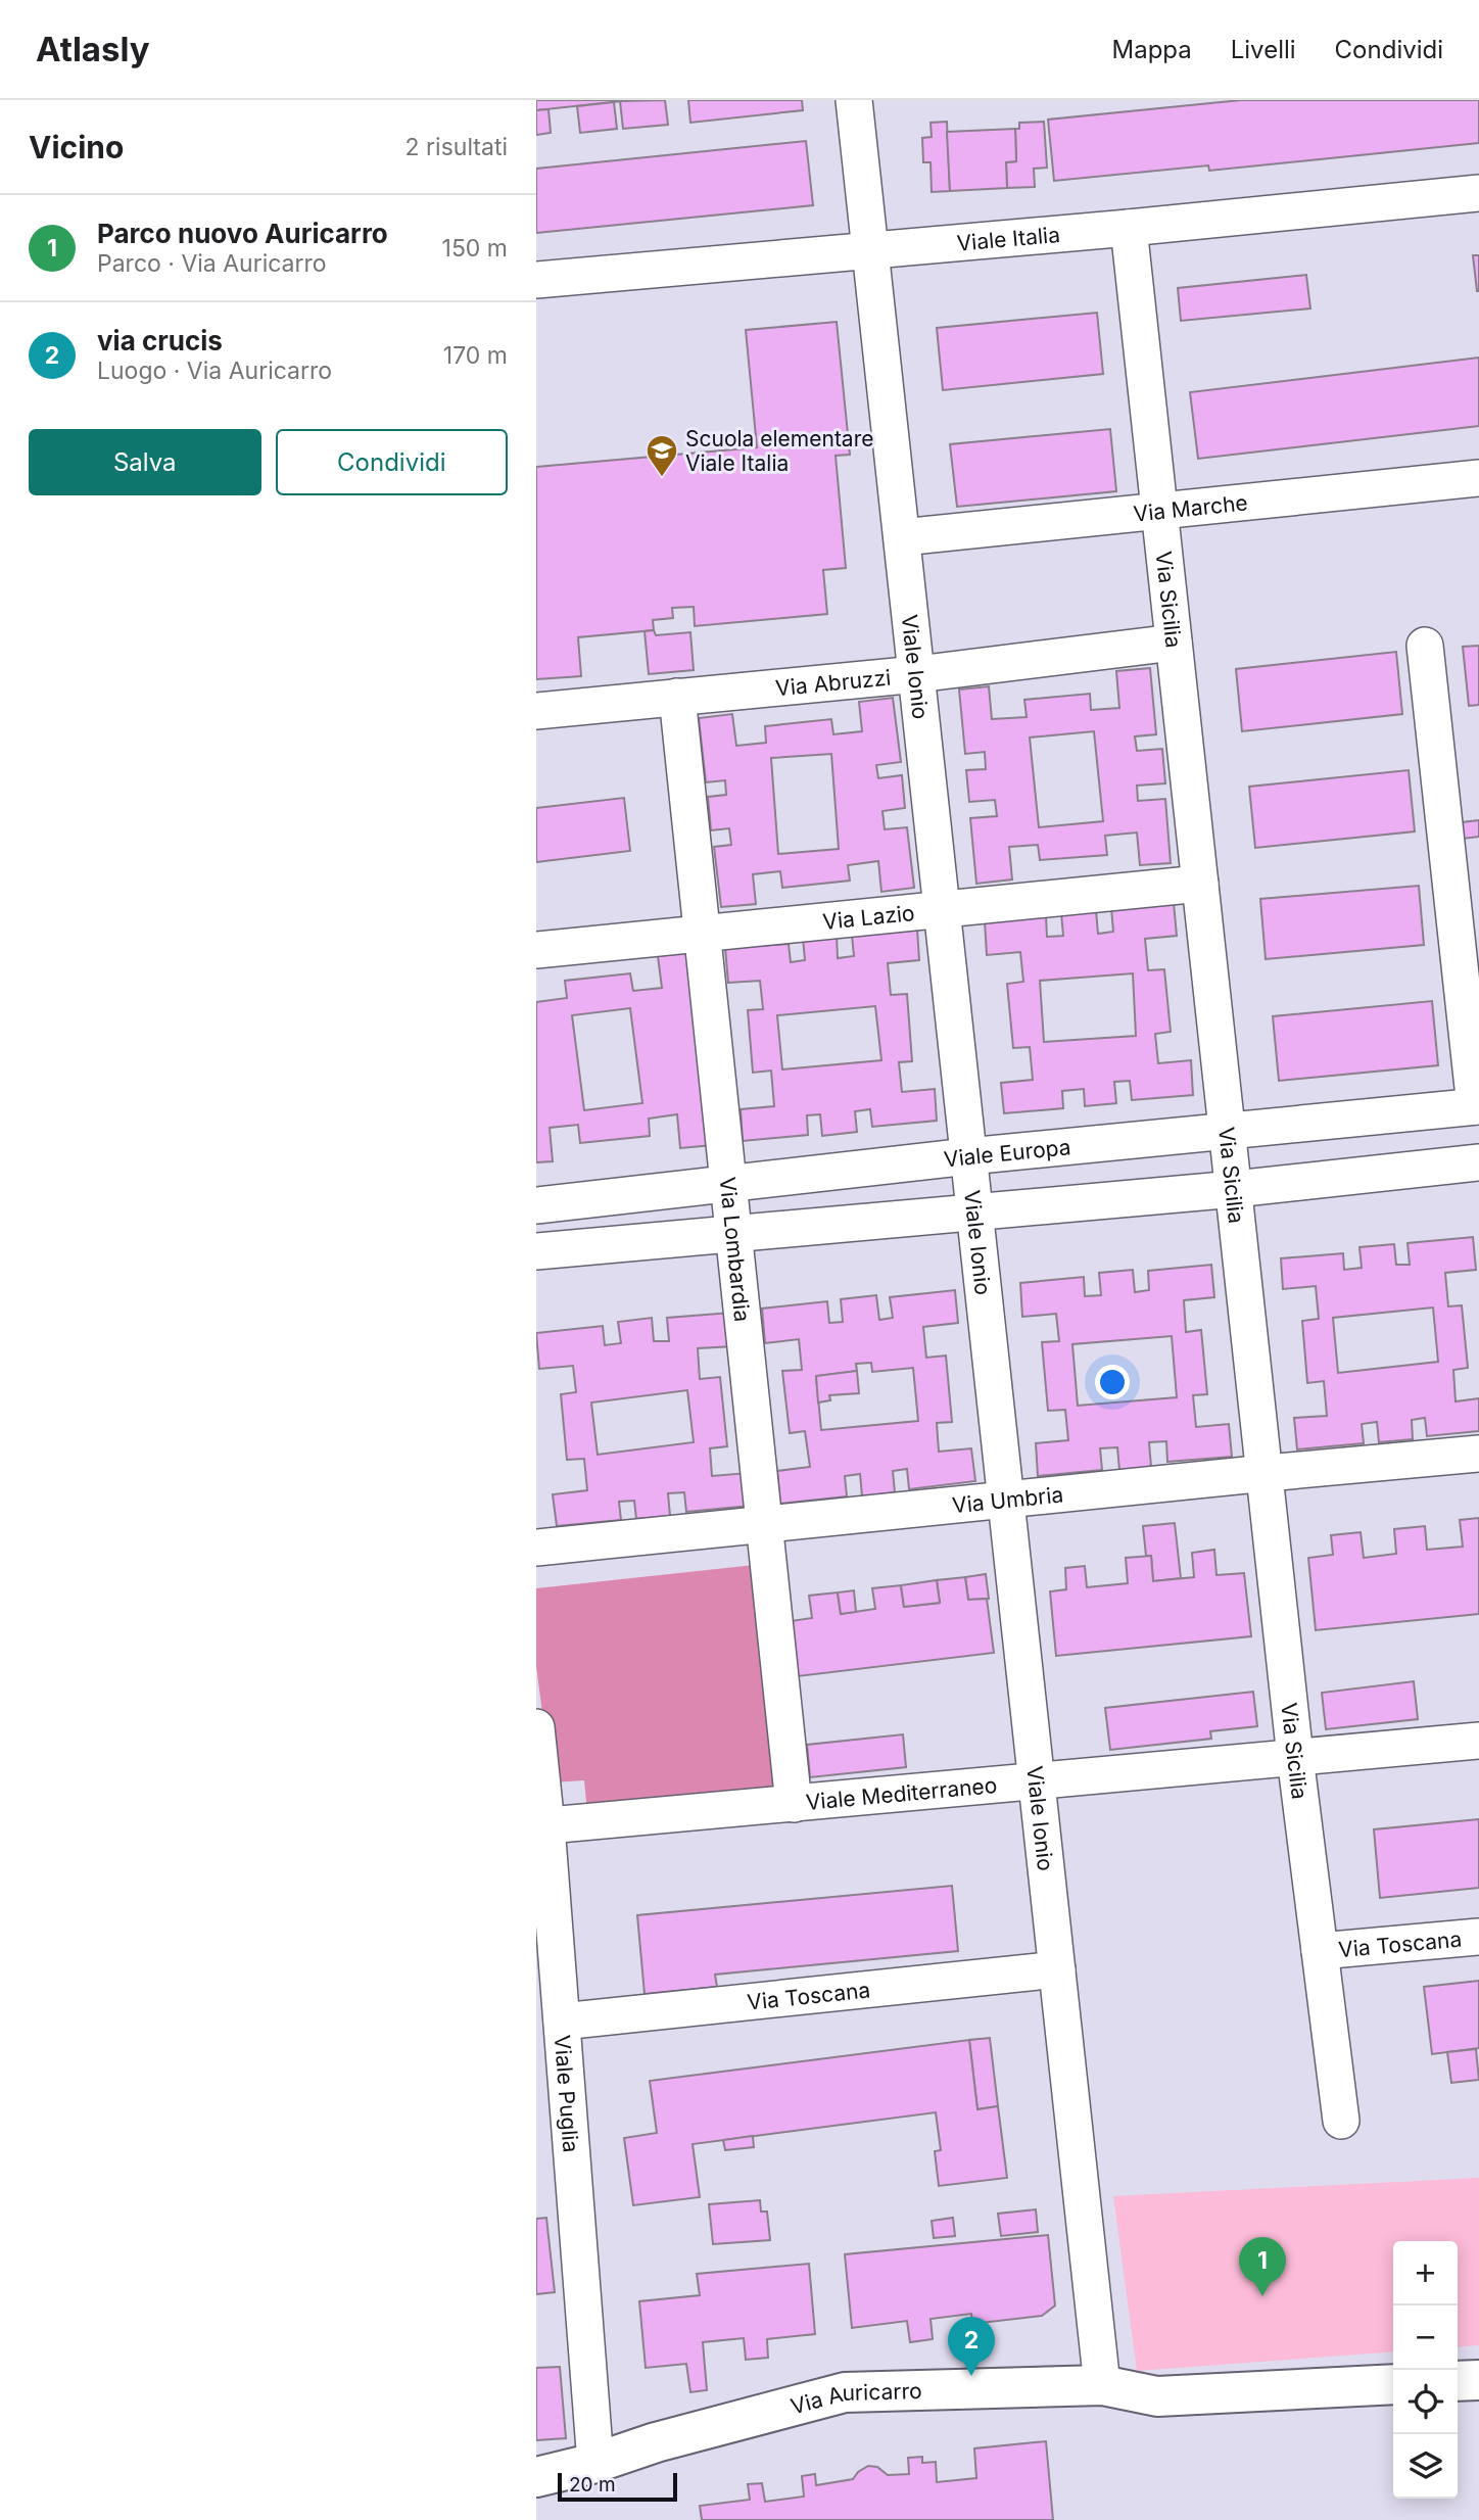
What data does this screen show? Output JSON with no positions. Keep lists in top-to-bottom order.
{
  "streets": {
    "street": [
      "Viale Italia",
      "Via Marche",
      "Via Sicilia",
      "Viale Ionio",
      "Via Abruzzi",
      "Via Lazio",
      "Viale Europa",
      "Via Lombardia",
      "Via Umbria",
      "Viale Mediterraneo",
      "Via Toscana",
      "Viale Puglia",
      "Via Auricarro"
    ]
  },
  "crossings": [
    ["Viale Italia", "Via Sicilia"],
    ["Viale Italia", "Viale Ionio"],
    ["Via Marche", "Via Sicilia"],
    ["Via Marche", "Viale Ionio"],
    ["Via Sicilia", "Via Abruzzi"],
    ["Via Sicilia", "Via Lazio"],
    ["Via Sicilia", "Viale Europa"],
    ["Via Sicilia", "Via Umbria"],
    ["Via Sicilia", "Viale Mediterraneo"],
    ["Via Sicilia", "Via Toscana"],
    ["Viale Ionio", "Via Abruzzi"],
    ["Viale Ionio", "Via Lazio"],
    ["Viale Ionio", "Viale Europa"],
    ["Viale Ionio", "Via Umbria"],
    ["Viale Ionio", "Viale Mediterraneo"],
    ["Viale Ionio", "Via Toscana"],
    ["Viale Ionio", "Via Auricarro"],
    ["Via Abruzzi", "Via Lombardia"],
    ["Via Lazio", "Via Lombardia"],
    ["Viale Europa", "Via Lombardia"],
    ["Via Lombardia", "Via Umbria"],
    ["Via Lombardia", "Viale Mediterraneo"],
    ["Viale Mediterraneo", "Viale Puglia"],
    ["Via Toscana", "Viale Puglia"],
    ["Viale Puglia", "Via Auricarro"]
  ],
  "places": {
    "school or university": ["Scuola elementare Viale Italia"]
  },
  "scale_bar": "20 m",
  "page": {
    "header": "Atlasly",
    "nav": ["Mappa", "Livelli", "Condividi"],
    "heading": ["Vicino", "2 risultati"],
    "list": [
      {
        "mark": "1",
        "name": "Parco nuovo Auricarro",
        "note": "Parco · Via Auricarro",
        "value": "150 m"
      },
      {
        "mark": "2",
        "name": "via crucis",
        "note": "Luogo · Via Auricarro",
        "value": "170 m"
      }
    ],
    "buttons": ["Salva", "Condividi"],
    "pins": ["1", "2"],
    "map_buttons": ["+", "−"],
    "scale": "20 m"
  }
}
